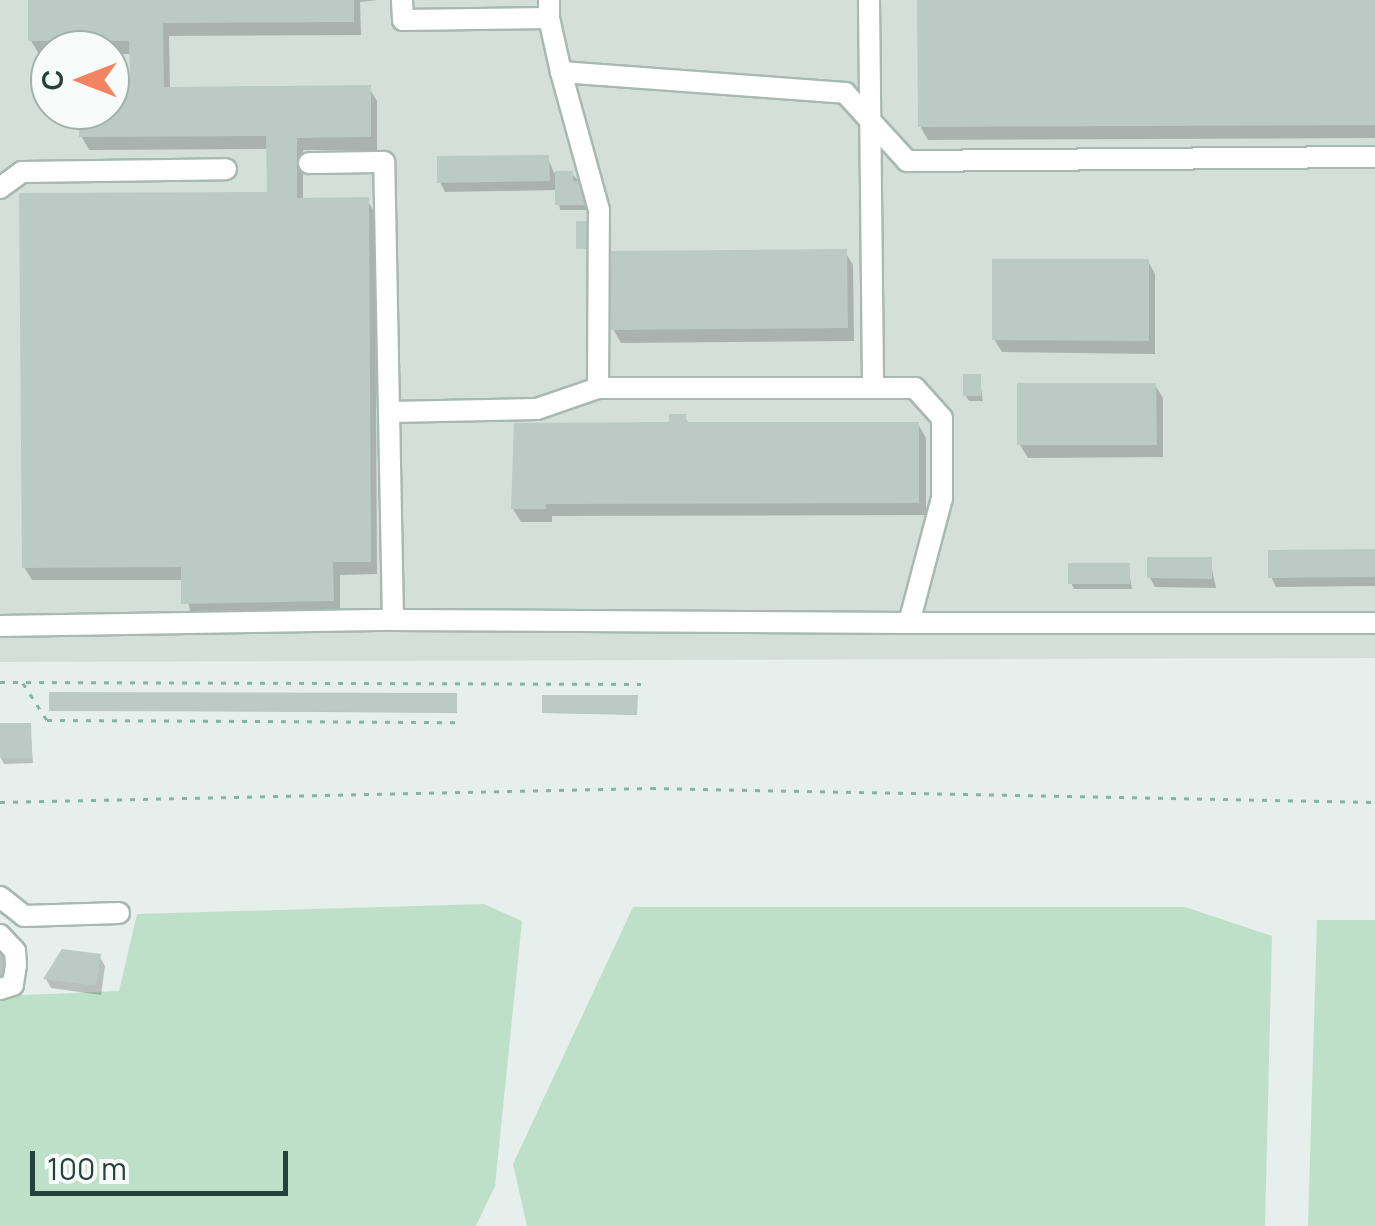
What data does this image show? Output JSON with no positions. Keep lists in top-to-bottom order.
{
  "scale_bar": "100 m",
  "north": "left"
}
